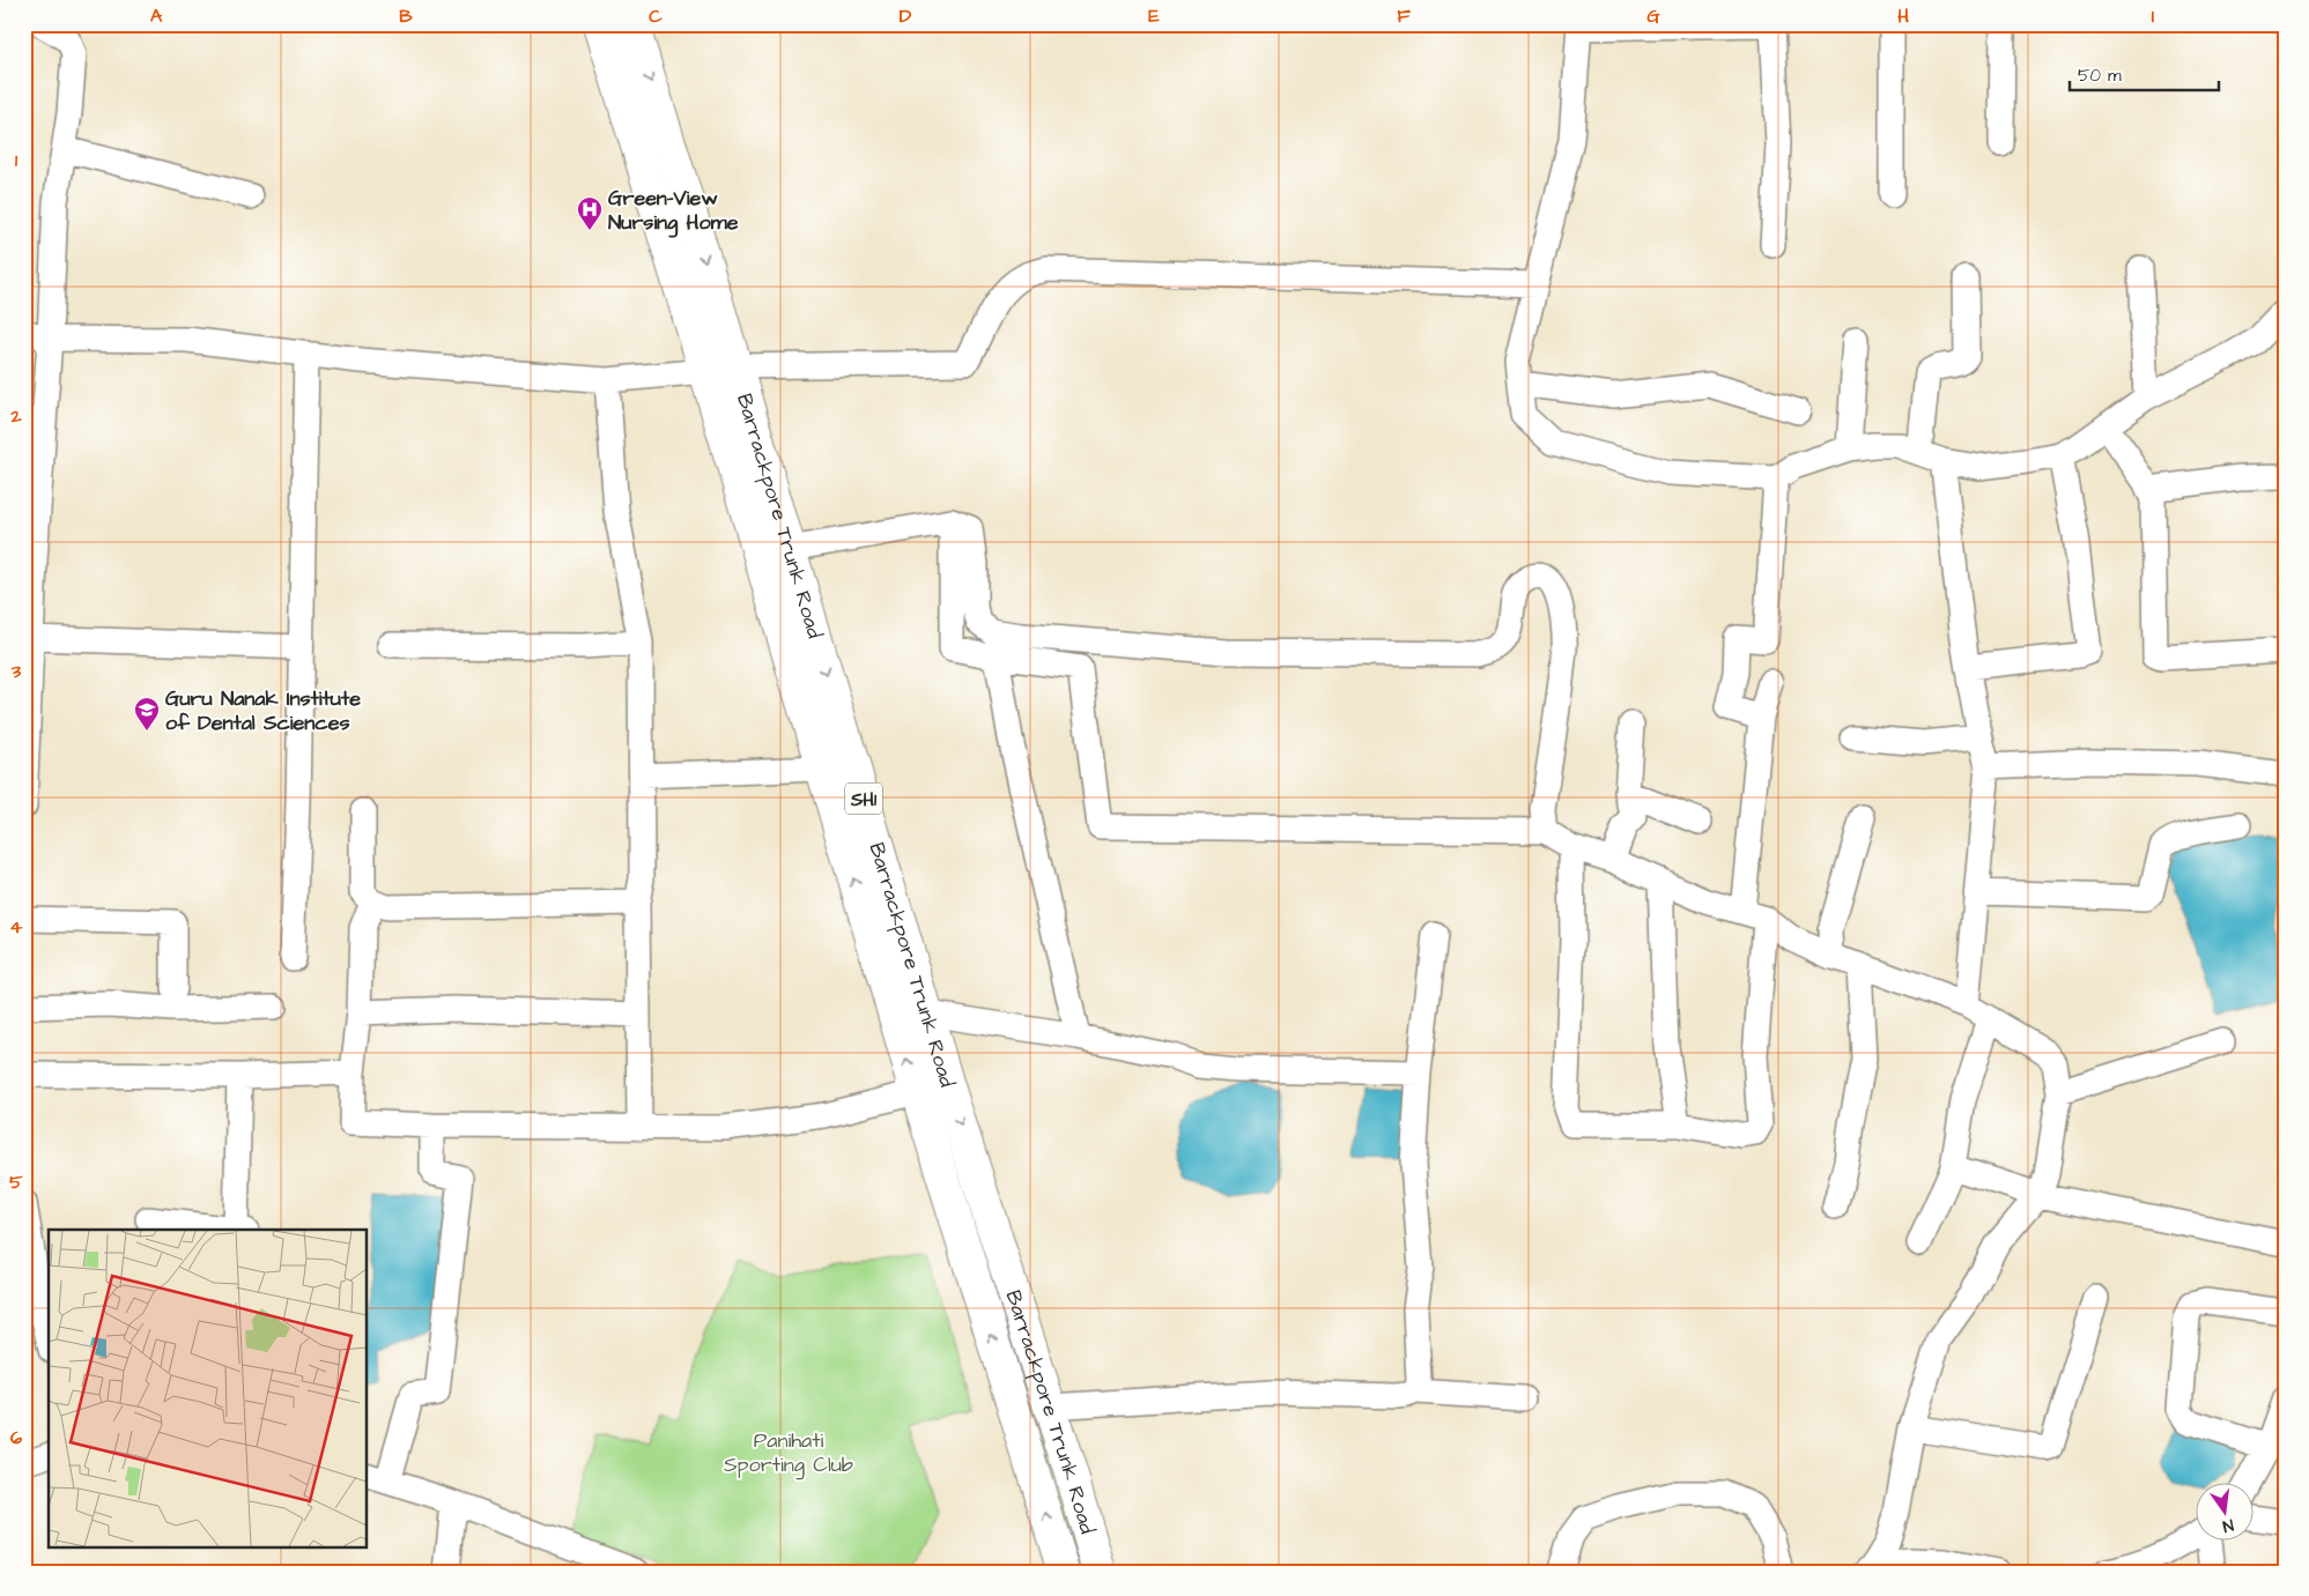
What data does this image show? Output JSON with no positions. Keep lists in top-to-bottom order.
{
  "streets": {
    "main road": ["Barrackpore Trunk Road", "SH1"]
  },
  "parks": ["Panihati Sporting Club"],
  "places": {
    "hospital": ["Green-View Nursing Home"],
    "school or university": ["Guru Nanak Institute of Dental Sciences"]
  },
  "scale_bar": "50 m",
  "north": "bottom",
  "grid": {
    "columns": [
      "A",
      "B",
      "C",
      "D",
      "E",
      "F",
      "G",
      "H",
      "I"
    ],
    "rows": [
      "1",
      "2",
      "3",
      "4",
      "5",
      "6"
    ]
  }
}
